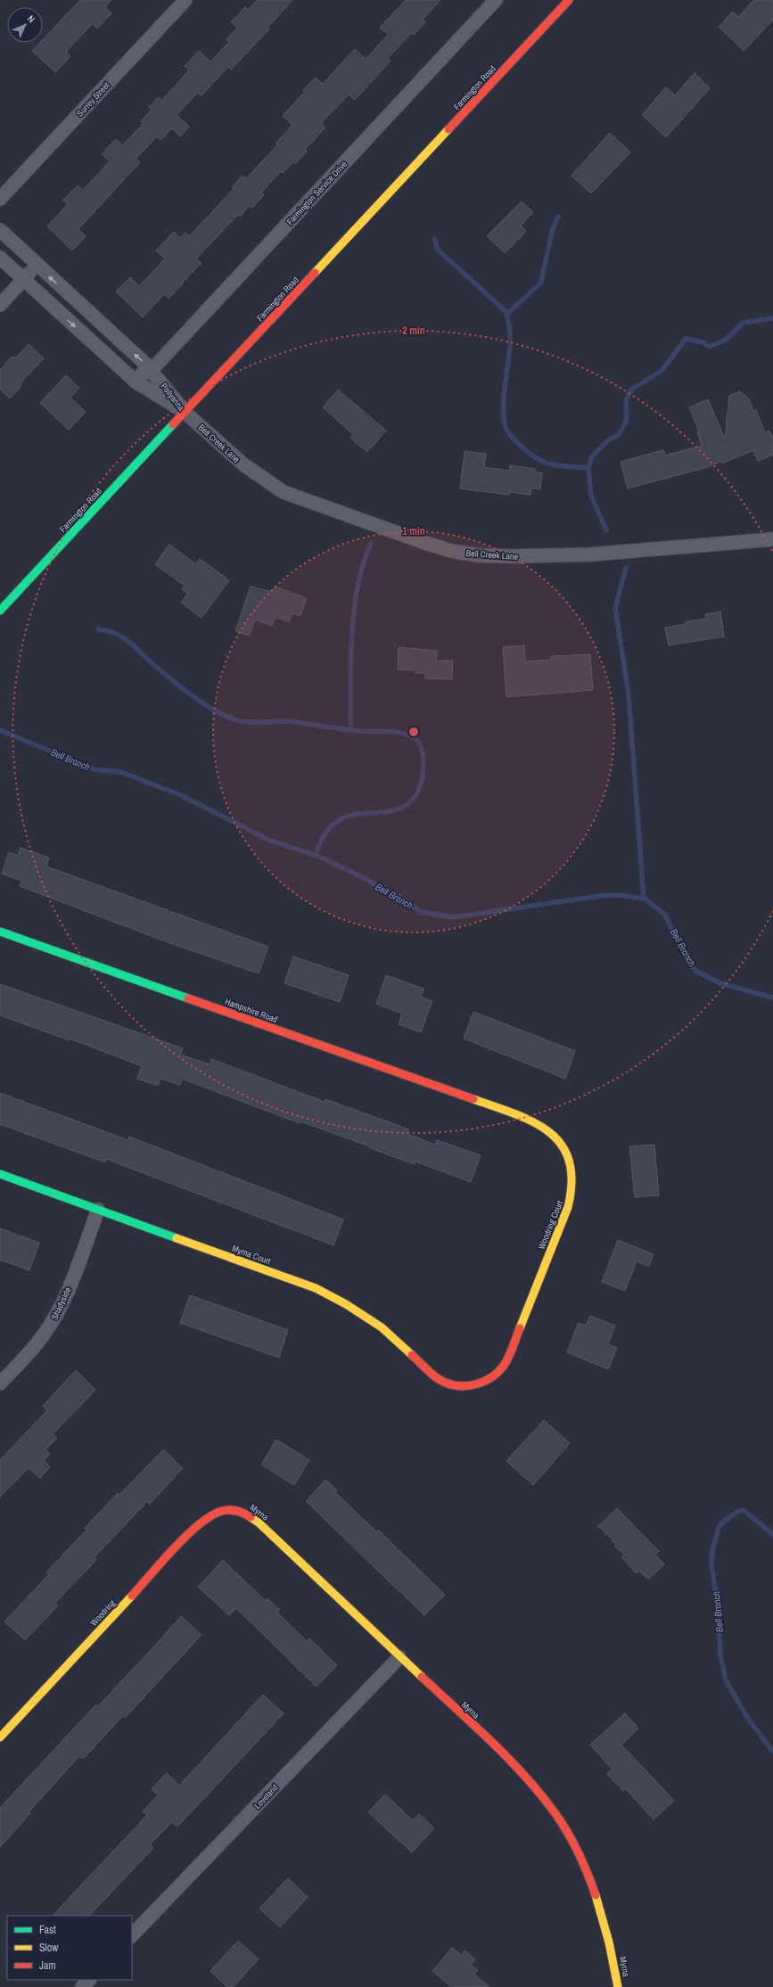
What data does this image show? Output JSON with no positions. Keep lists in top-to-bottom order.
{
  "streets": {
    "street": [
      "Farmington Road",
      "Surrey Street",
      "Farmington Service Drive",
      "Pollyanna",
      "Bell Creek Lane",
      "Hampshire Road",
      "Woodring Court",
      "Myrna Court",
      "Shadyside",
      "Myrna",
      "Woodring",
      "Loveland"
    ]
  },
  "crossings": [
    ["Farmington Road", "Pollyanna"],
    ["Farmington Road", "Bell Creek Lane"],
    ["Farmington Service Drive", "Pollyanna"],
    ["Pollyanna", "Bell Creek Lane"],
    ["Hampshire Road", "Woodring Court"],
    ["Woodring Court", "Myrna Court"],
    ["Myrna Court", "Shadyside"],
    ["Myrna", "Woodring"],
    ["Myrna", "Loveland"]
  ],
  "water": ["Bell Branch"],
  "legend": ["Fast", "Slow", "Jam"],
  "north": "top right",
  "rings": ["2 min", "1 min"]
}
